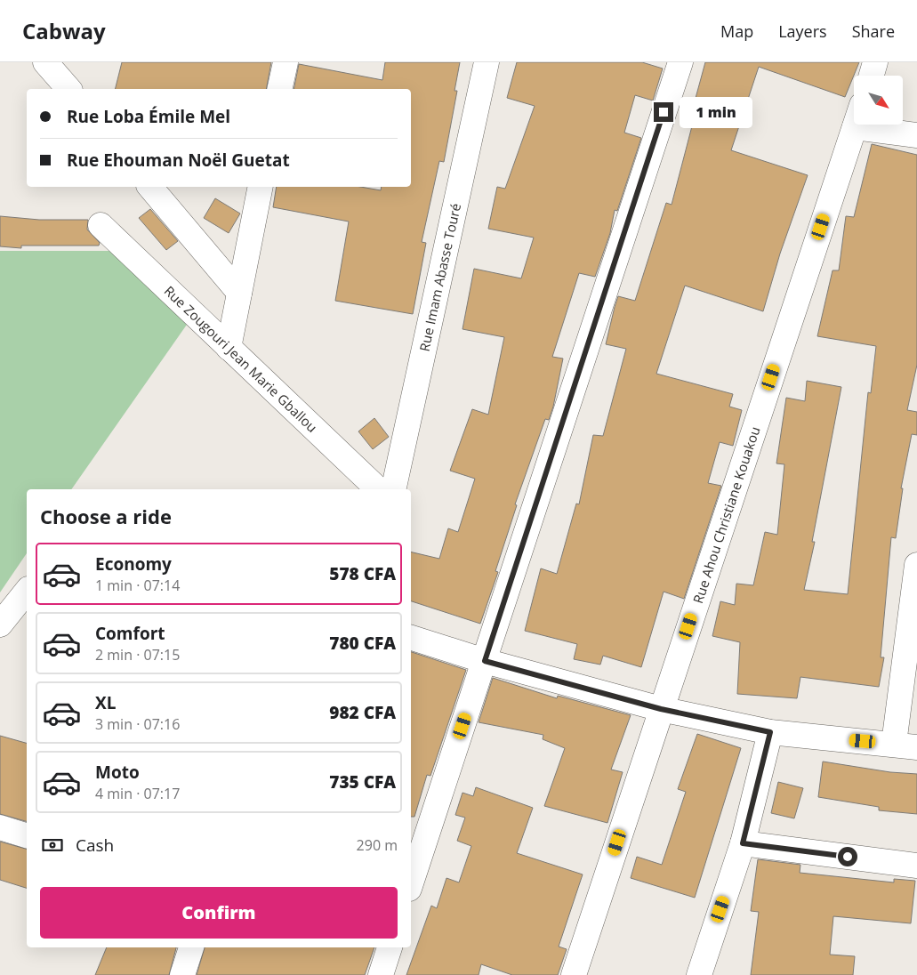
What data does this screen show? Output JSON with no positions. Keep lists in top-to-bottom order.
{
  "streets": {
    "street": ["Rue Imam Abasse Touré", "Rue Zougouri Jean Marie Gballou", "Rue Ahou Christiane Kouakou"]
  },
  "north": "bottom right",
  "page": {
    "header": "Cabway",
    "nav": ["Map", "Layers", "Share"],
    "banner": ["Rue Loba Émile Mel", "Rue Ehouman Noël Guetat"],
    "bubble": "1 min",
    "heading": "Choose a ride",
    "list": [
      {
        "name": "Economy",
        "note": "1 min · 07:14",
        "value": "578 CFA"
      },
      {
        "name": "Comfort",
        "note": "2 min · 07:15",
        "value": "780 CFA"
      },
      {
        "name": "XL",
        "note": "3 min · 07:16",
        "value": "982 CFA"
      },
      {
        "name": "Moto",
        "note": "4 min · 07:17",
        "value": "735 CFA"
      }
    ],
    "pay": ["Cash", "290 m"],
    "buttons": "Confirm"
  }
}
